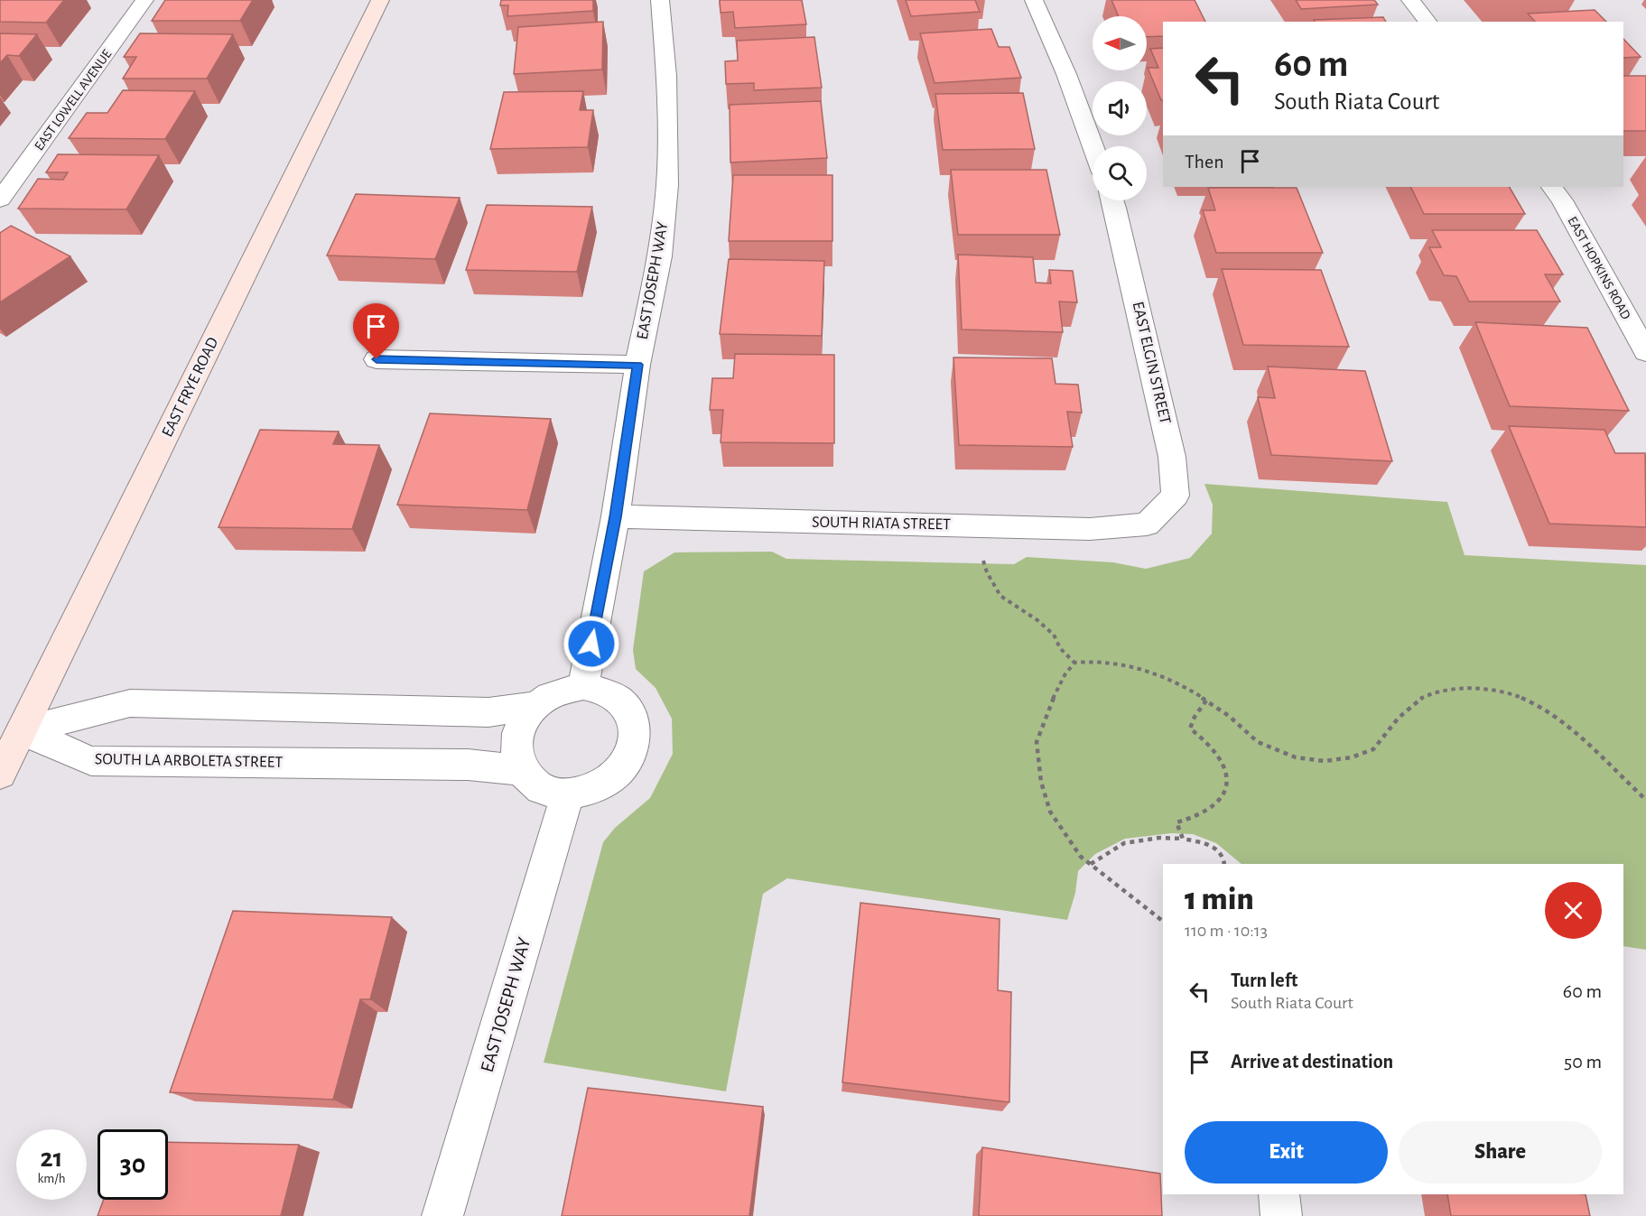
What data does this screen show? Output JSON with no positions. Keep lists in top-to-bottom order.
{
  "streets": {
    "street": [
      "EAST LOWELL AVENUE",
      "EAST HOPKINS ROAD",
      "EAST JOSEPH WAY",
      "EAST ELGIN STREET",
      "EAST FRYE ROAD",
      "SOUTH RIATA STREET",
      "SOUTH LA ARBOLETA STREET"
    ]
  },
  "crossings": [
    ["EAST JOSEPH WAY", "SOUTH RIATA STREET"],
    ["EAST JOSEPH WAY", "SOUTH LA ARBOLETA STREET"],
    ["EAST ELGIN STREET", "SOUTH RIATA STREET"],
    ["EAST FRYE ROAD", "SOUTH LA ARBOLETA STREET"]
  ],
  "north": "left",
  "page": {
    "turn": ["60 m", "South Riata Court"],
    "then": "Then",
    "heading": ["1 min", "110 m · 10:13"],
    "list": [
      {
        "name": "Turn left",
        "note": "South Riata Court",
        "value": "60 m"
      },
      {
        "name": "Arrive at destination",
        "value": "50 m"
      }
    ],
    "buttons": ["Exit", "Share"],
    "speed": "21 km/h",
    "limit": "30"
  }
}
